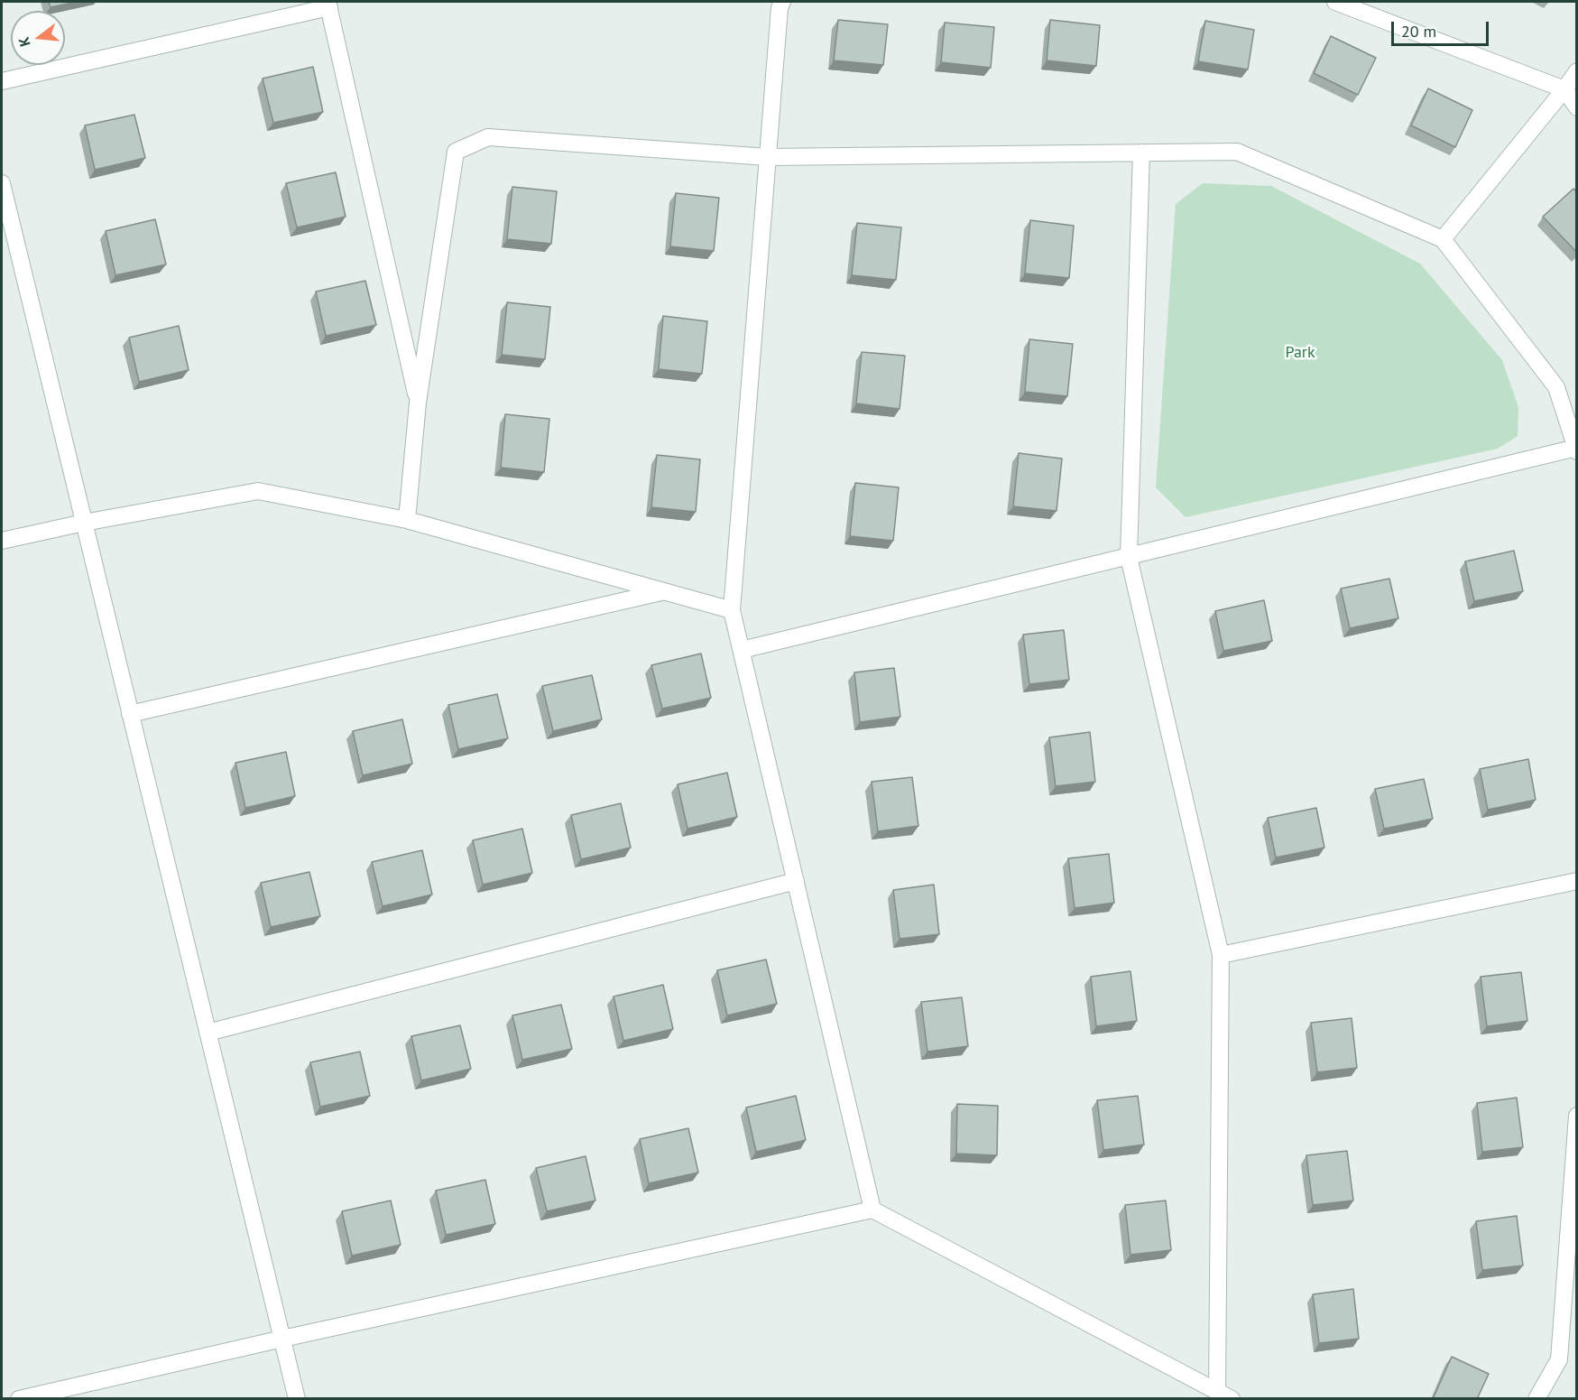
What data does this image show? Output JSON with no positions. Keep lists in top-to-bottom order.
{
  "parks": ["Park"],
  "scale_bar": "20 m",
  "north": "left"
}
